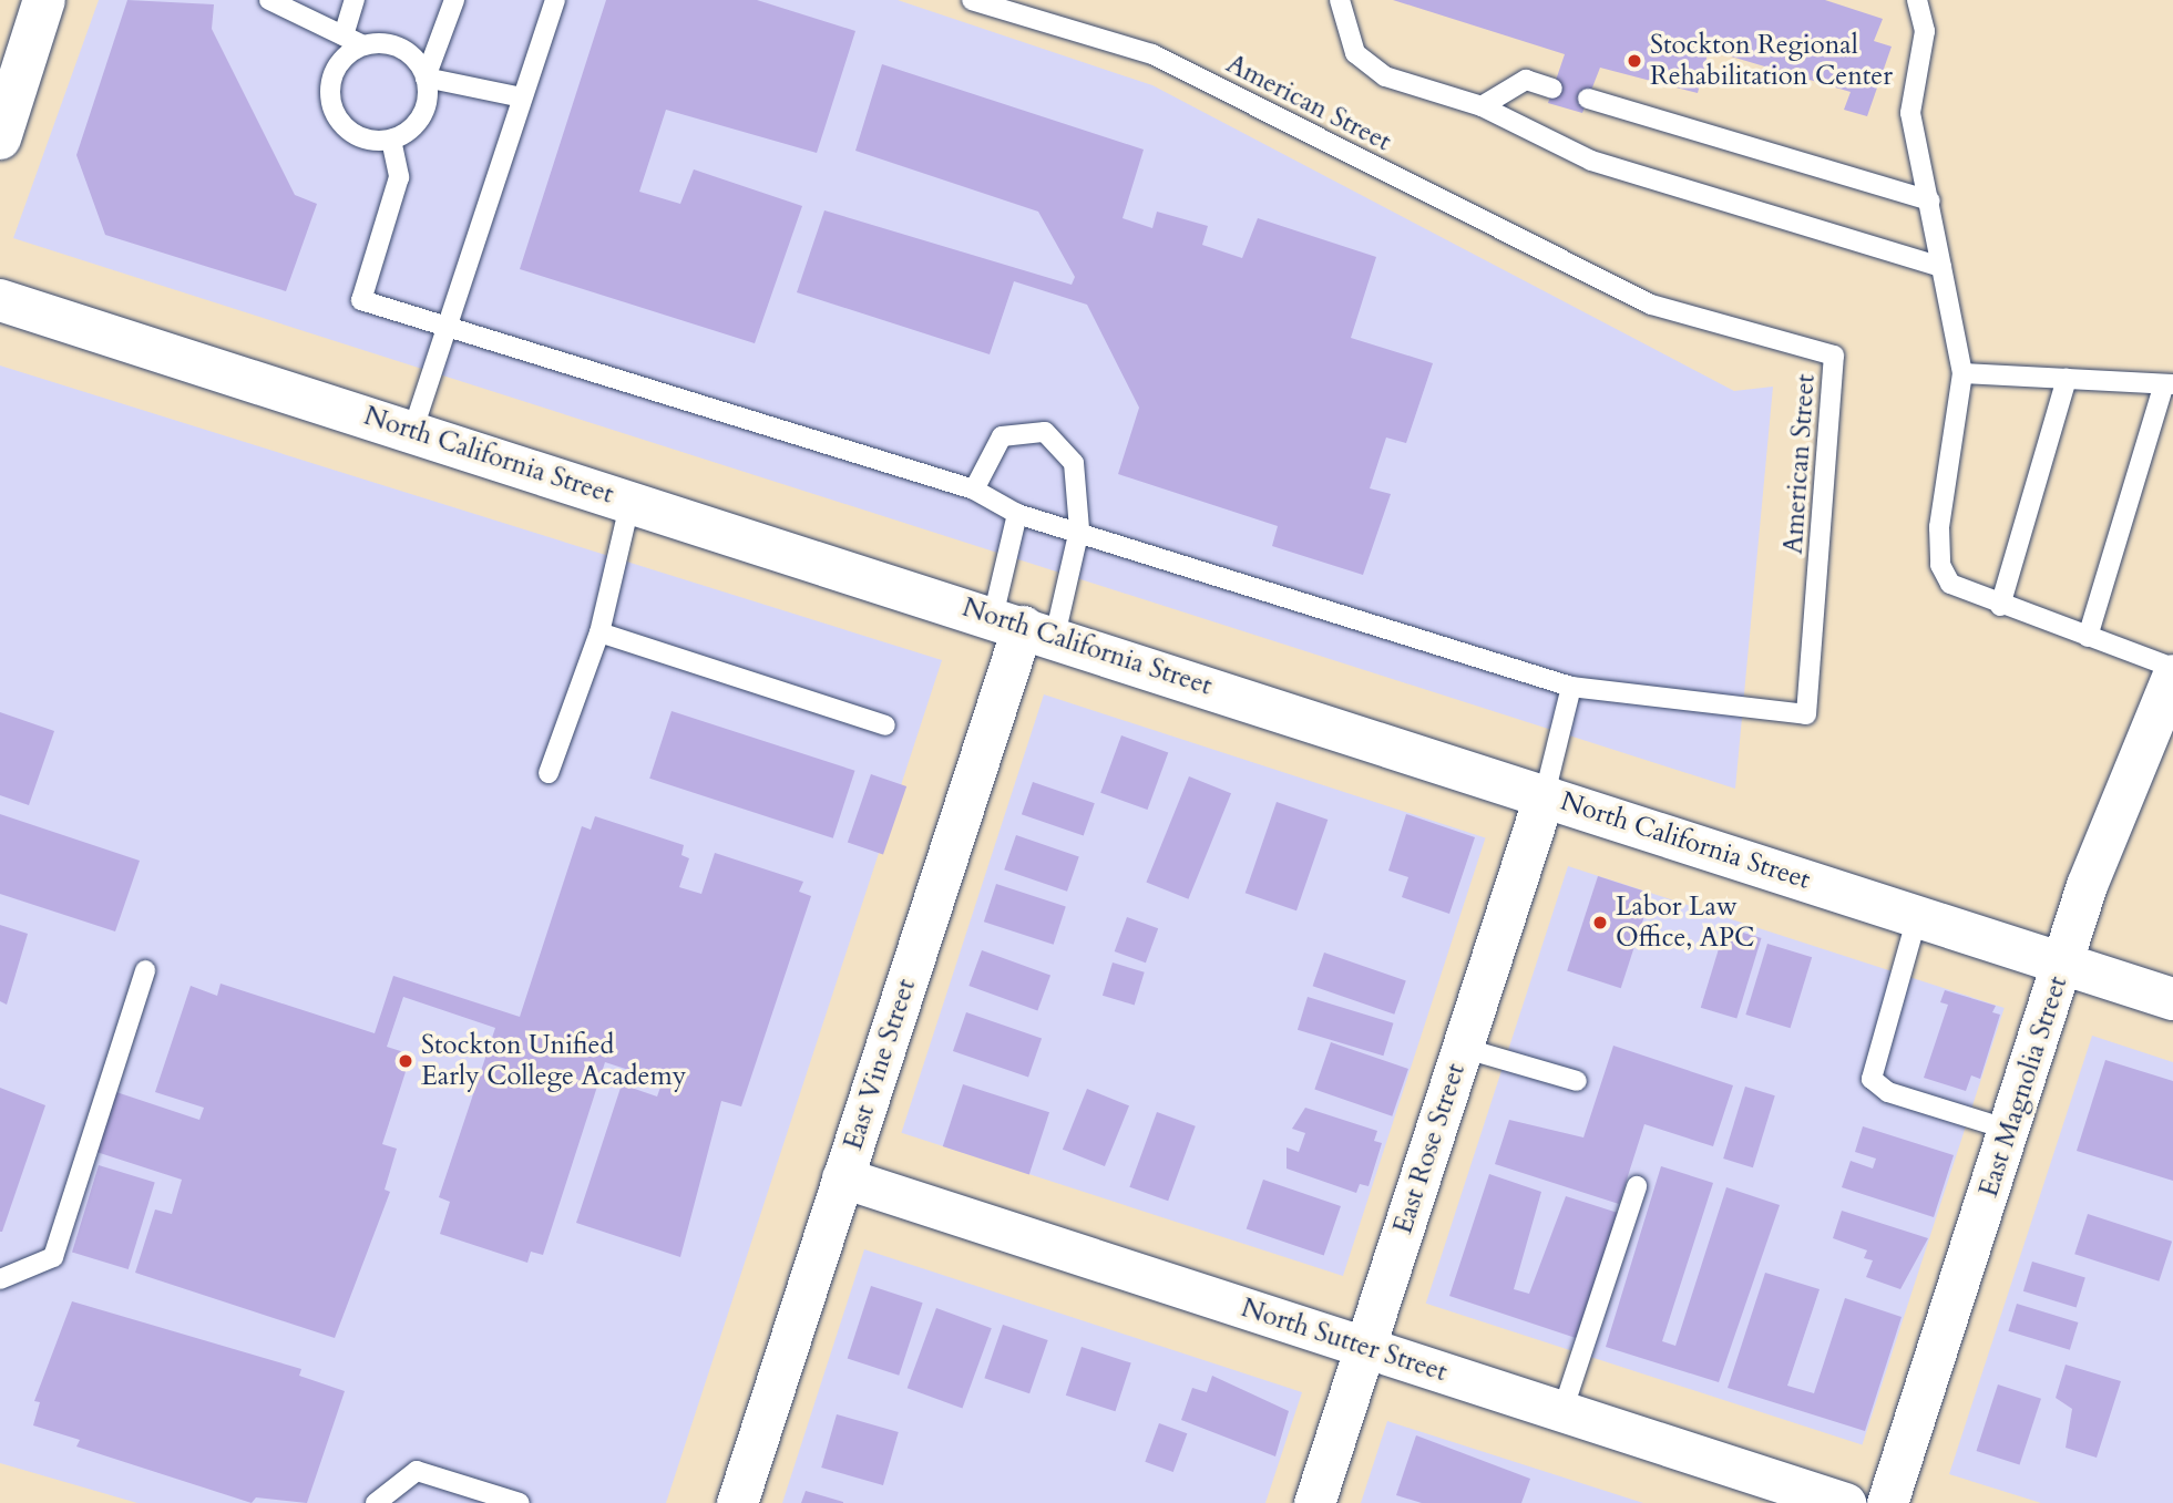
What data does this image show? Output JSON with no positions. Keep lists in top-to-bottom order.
{
  "streets": {
    "street": [
      "North California Street",
      "East Vine Street",
      "East Magnolia Street",
      "East Rose Street",
      "North Sutter Street"
    ],
    "lane": ["American Street"]
  },
  "crossings": [
    ["North California Street", "East Vine Street"],
    ["North California Street", "East Magnolia Street"],
    ["North California Street", "East Rose Street"],
    ["East Vine Street", "North Sutter Street"],
    ["East Rose Street", "North Sutter Street"]
  ],
  "places": ["Stockton Regional Rehabilitation Center", "Labor Law Office, APC", "Stockton Unified Early College Academy"]
}
